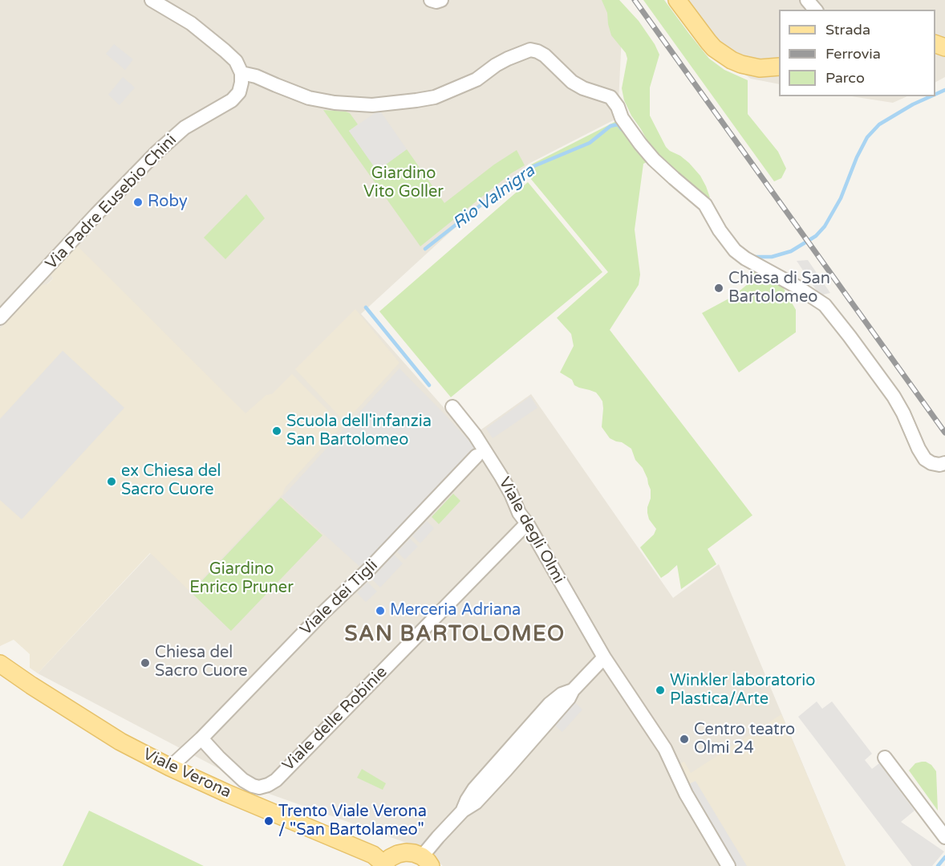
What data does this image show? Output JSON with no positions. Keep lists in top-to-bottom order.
{
  "streets": {
    "main road": ["Viale Verona"],
    "street": [
      "Via Padre Eusebio Chini",
      "Viale degli Olmi",
      "Viale dei Tigli",
      "Viale delle Robinie"
    ]
  },
  "crossings": [
    ["Viale degli Olmi", "Viale delle Robinie"],
    ["Viale dei Tigli", "Viale delle Robinie"],
    ["Viale dei Tigli", "Viale Verona"]
  ],
  "districts": ["SAN BARTOLOMEO"],
  "water": ["Rio Valnigra"],
  "parks": ["Giardino Vito Goller", "Giardino Enrico Pruner"],
  "places": [
    "Roby",
    "Chiesa di San Bartolomeo",
    "Scuola dell'infanzia San Bartolomeo",
    "ex Chiesa del Sacro Cuore",
    "Merceria Adriana",
    "Chiesa del Sacro Cuore",
    "Winkler laboratorio Plastica/Arte",
    "Centro teatro Olmi 24",
    "Trento Viale Verona / \"San Bartolameo\""
  ],
  "legend": ["Strada", "Ferrovia", "Parco"]
}
